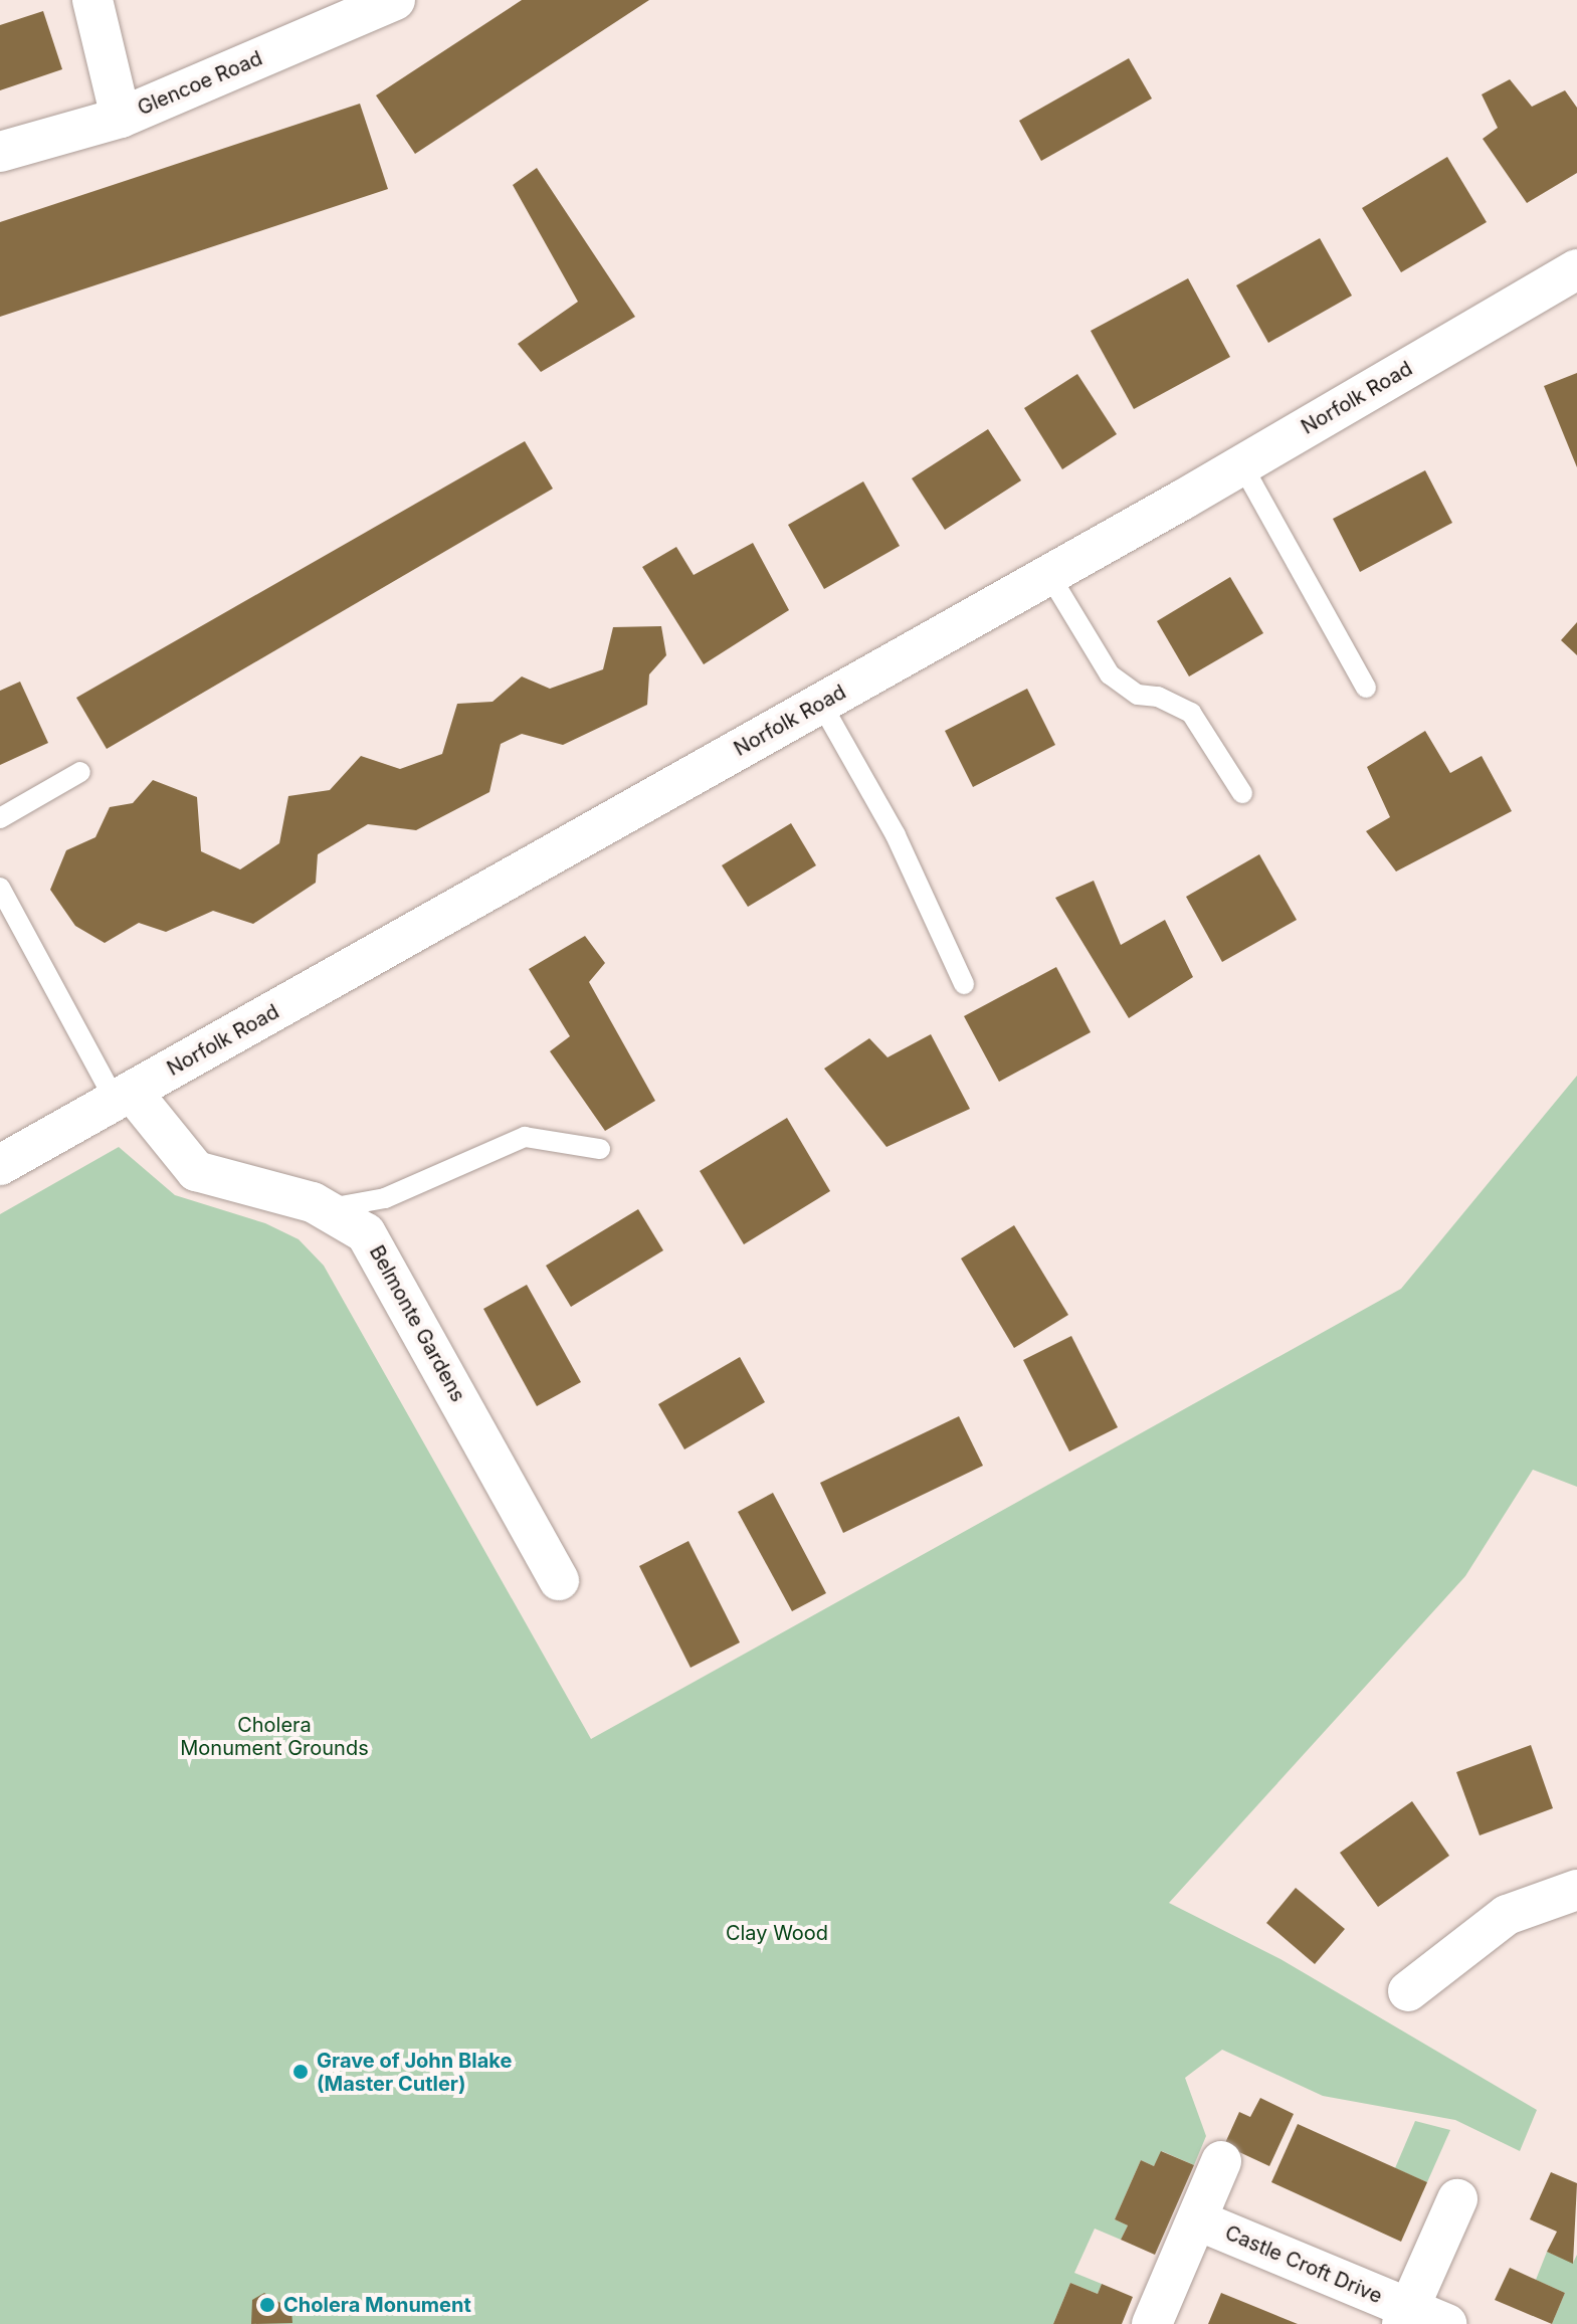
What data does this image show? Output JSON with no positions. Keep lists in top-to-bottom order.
{
  "streets": {
    "street": [
      "Glencoe Road",
      "Norfolk Road",
      "Belmonte Gardens",
      "Castle Croft Drive"
    ]
  },
  "crossings": [
    ["Norfolk Road", "Belmonte Gardens"]
  ],
  "parks": ["Cholera Monument Grounds", "Clay Wood"],
  "places": ["Grave of John Blake (Master Cutler)", "Cholera Monument"]
}
